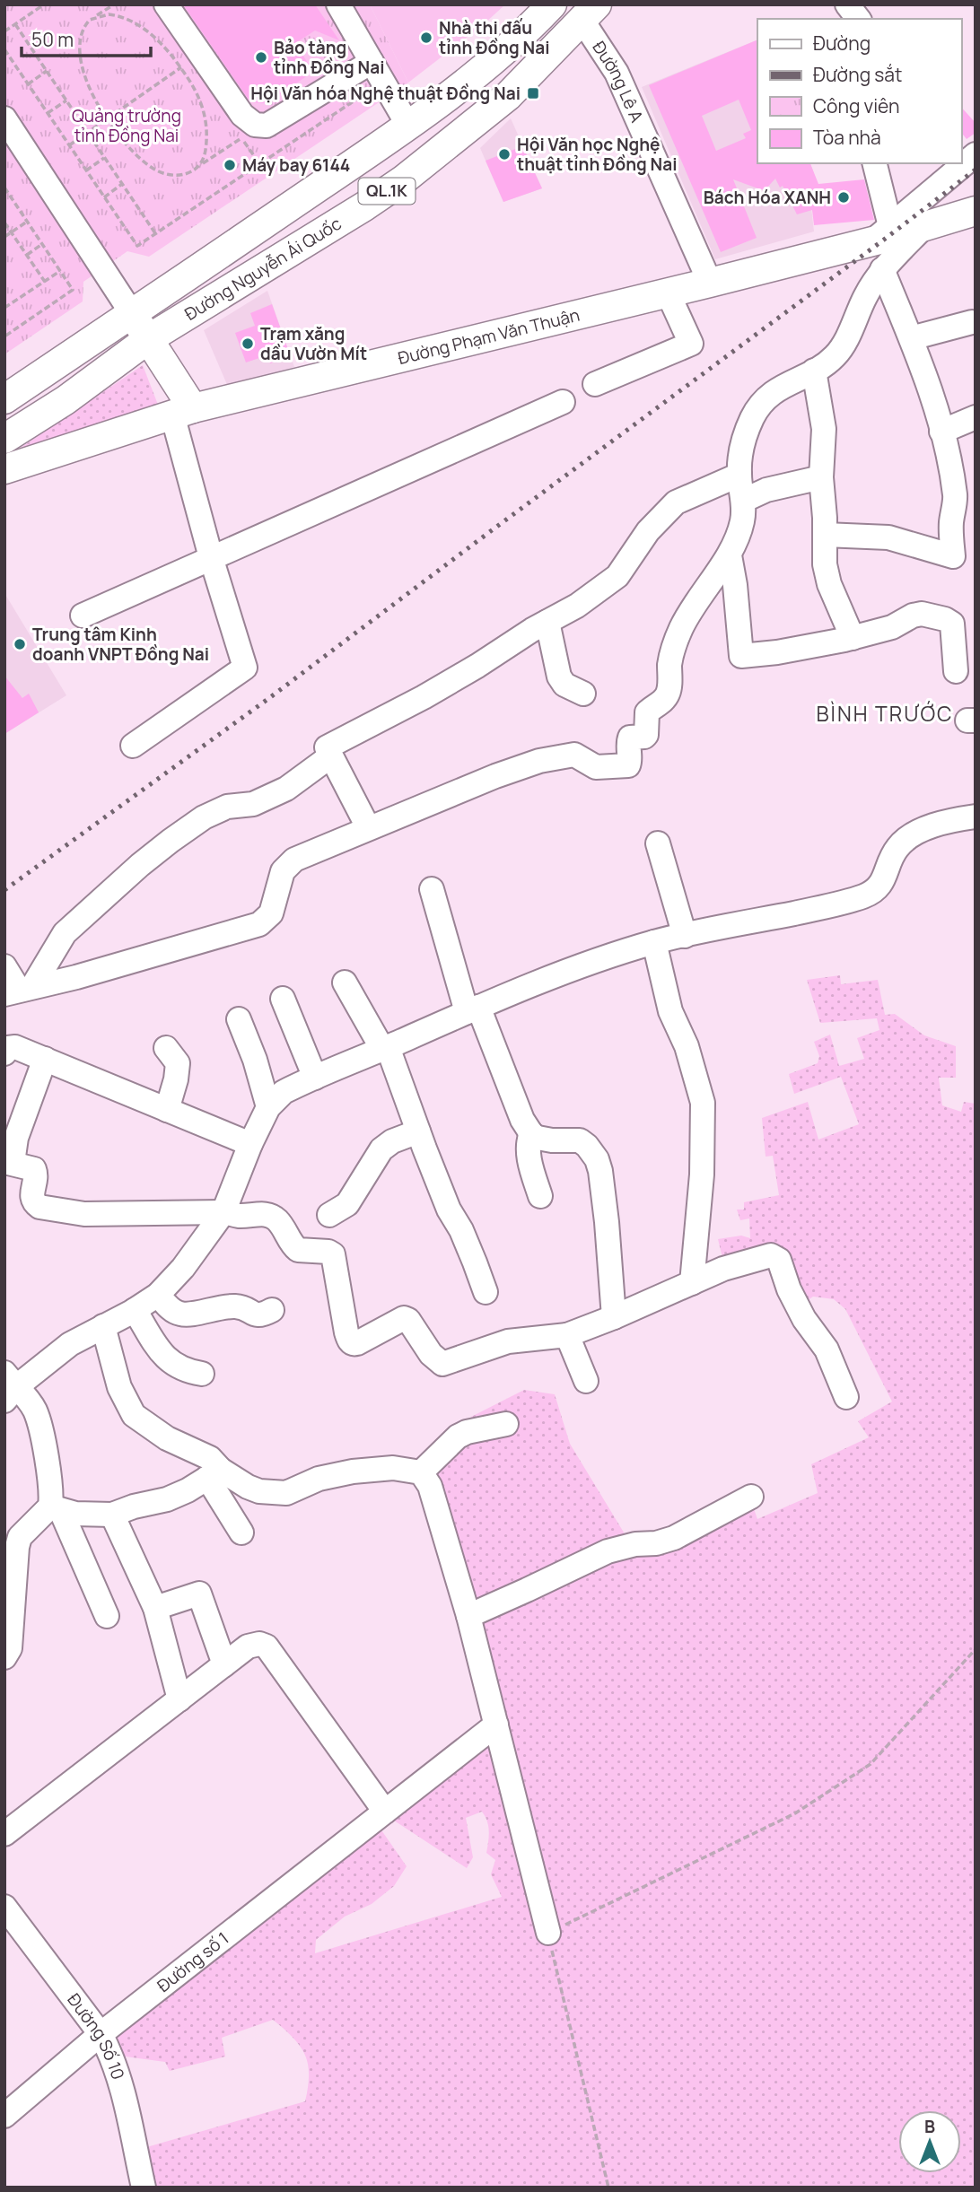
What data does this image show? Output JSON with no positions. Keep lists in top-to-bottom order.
{
  "streets": {
    "main road": ["QL.1K", "Đường Nguyễn Ái Quốc", "Đường Phạm Văn Thuận"],
    "street": ["Đường Lê A", "Đường số 1", "Đường Số 10"]
  },
  "crossings": [
    ["Đường Lê A", "Đường Nguyễn Ái Quốc"],
    ["Đường Lê A", "Đường Phạm Văn Thuận"],
    ["Đường số 1", "Đường Số 10"]
  ],
  "districts": ["BÌNH TRƯỚC"],
  "parks": ["Quảng trường tỉnh Đồng Nai"],
  "places": {
    "other": [
      "Nhà thi đấu tỉnh Đồng Nai",
      "Bảo tàng tỉnh Đồng Nai",
      "Hội Văn học Nghệ thuật tỉnh Đồng Nai",
      "Máy bay 6144",
      "Bách Hóa XANH",
      "Trạm xăng dầu Vườn Mít",
      "Trung tâm Kinh doanh VNPT Đồng Nai"
    ],
    "transit": ["Hội Văn hóa Nghệ thuật Đồng Nai"]
  },
  "legend": [
    "Đường",
    "Đường sắt",
    "Công viên",
    "Tòa nhà"
  ],
  "scale_bar": "50 m",
  "north": "top"
}
